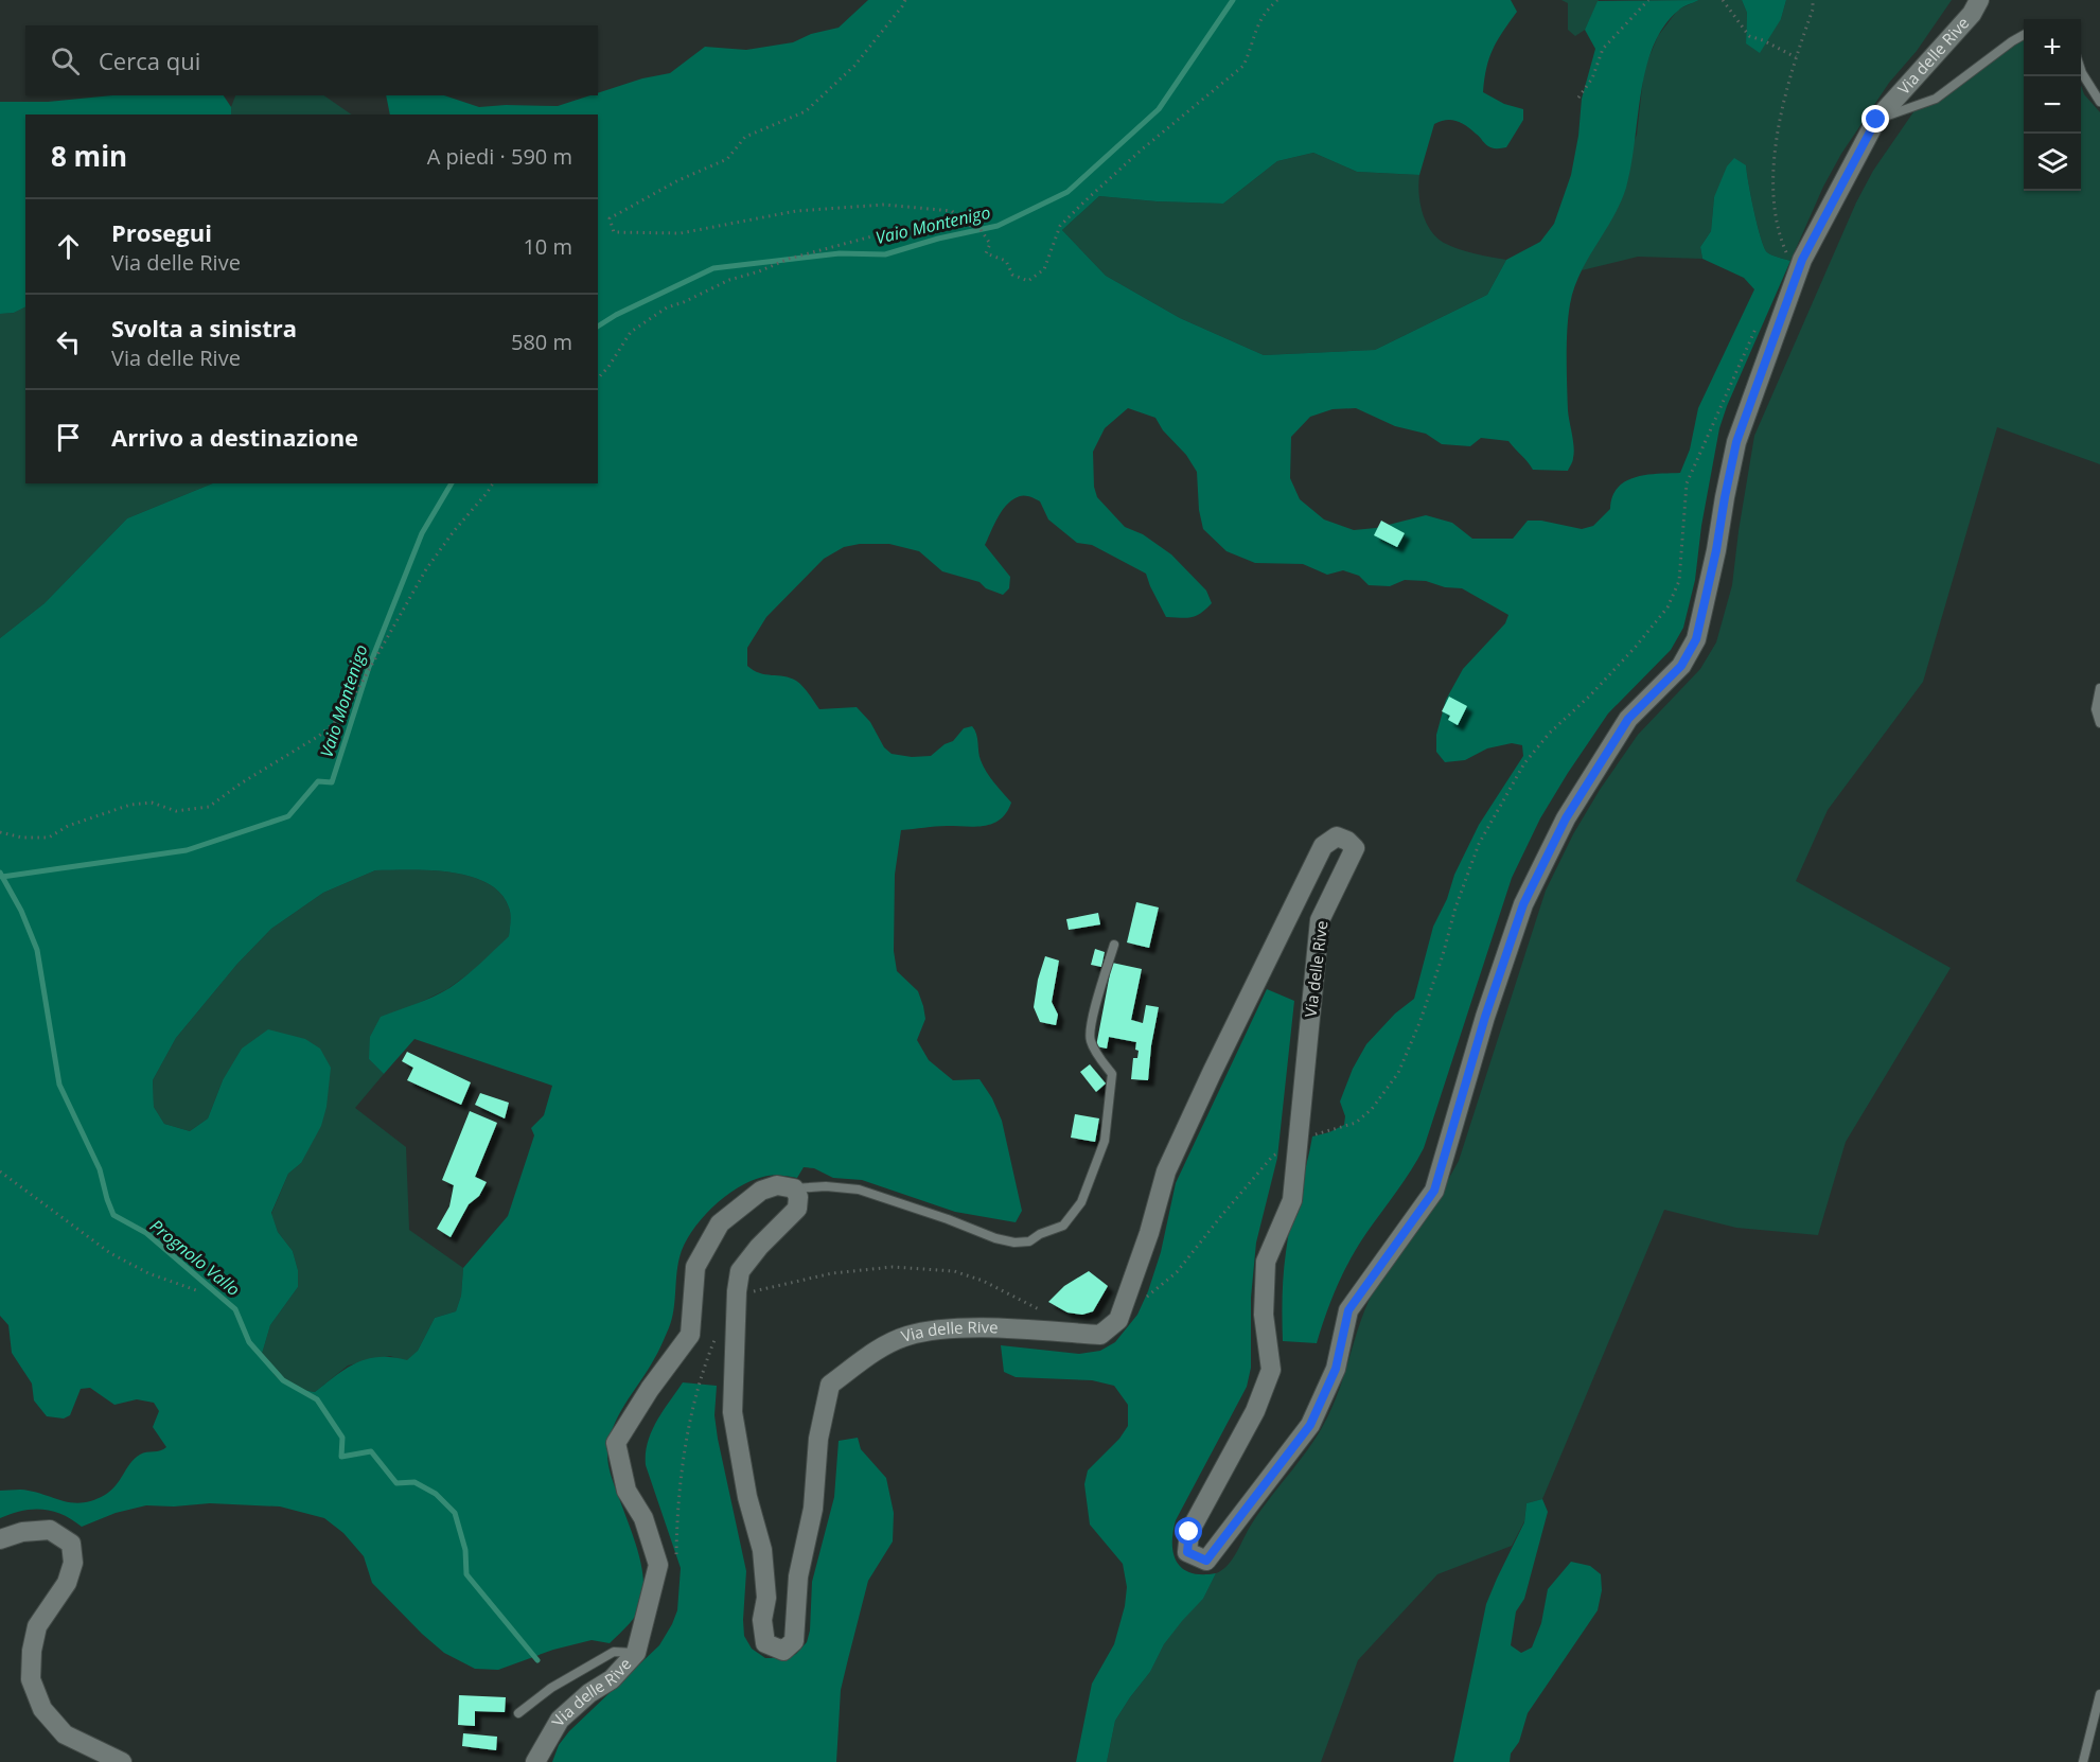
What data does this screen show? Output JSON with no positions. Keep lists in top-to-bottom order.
{
  "streets": {
    "street": ["Via delle Rive"]
  },
  "water": ["Vaio Montenigo", "Prognolo Vallo"],
  "page": {
    "map_buttons": ["+", "−"],
    "search": "Cerca qui",
    "heading": ["8 min", "A piedi · 590 m"],
    "list": [
      ["Prosegui", "Via delle Rive", "10 m"],
      ["Svolta a sinistra", "Via delle Rive", "580 m"],
      "Arrivo a destinazione"
    ]
  }
}
